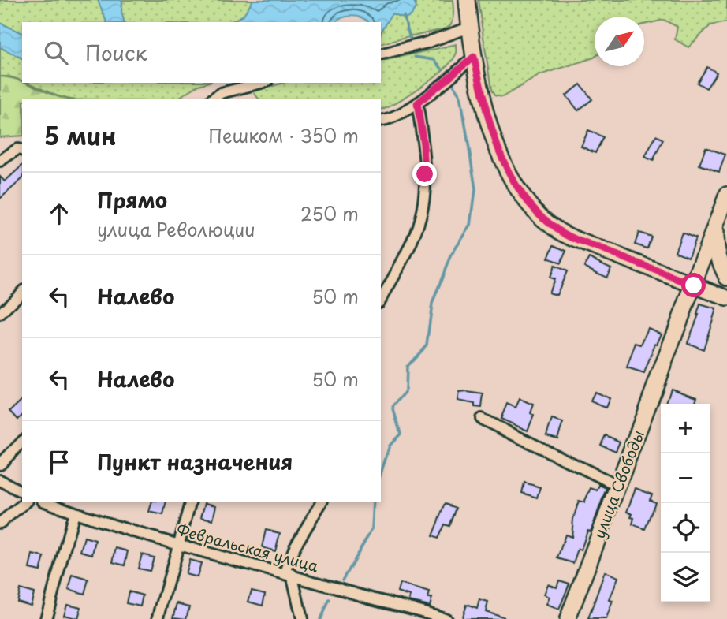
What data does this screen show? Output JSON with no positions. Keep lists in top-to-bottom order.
{
  "streets": {
    "main road": ["улица Свободы"],
    "street": ["Февральская улица"]
  },
  "north": "top right",
  "page": {
    "search": "Поиск",
    "heading": ["5 мин", "Пешком · 350 m"],
    "list": [
      ["Прямо", "улица Революции", "250 m"],
      ["Налево", "50 m"],
      ["Налево", "50 m"],
      "Пункт назначения"
    ],
    "map_buttons": ["+", "−"]
  }
}
